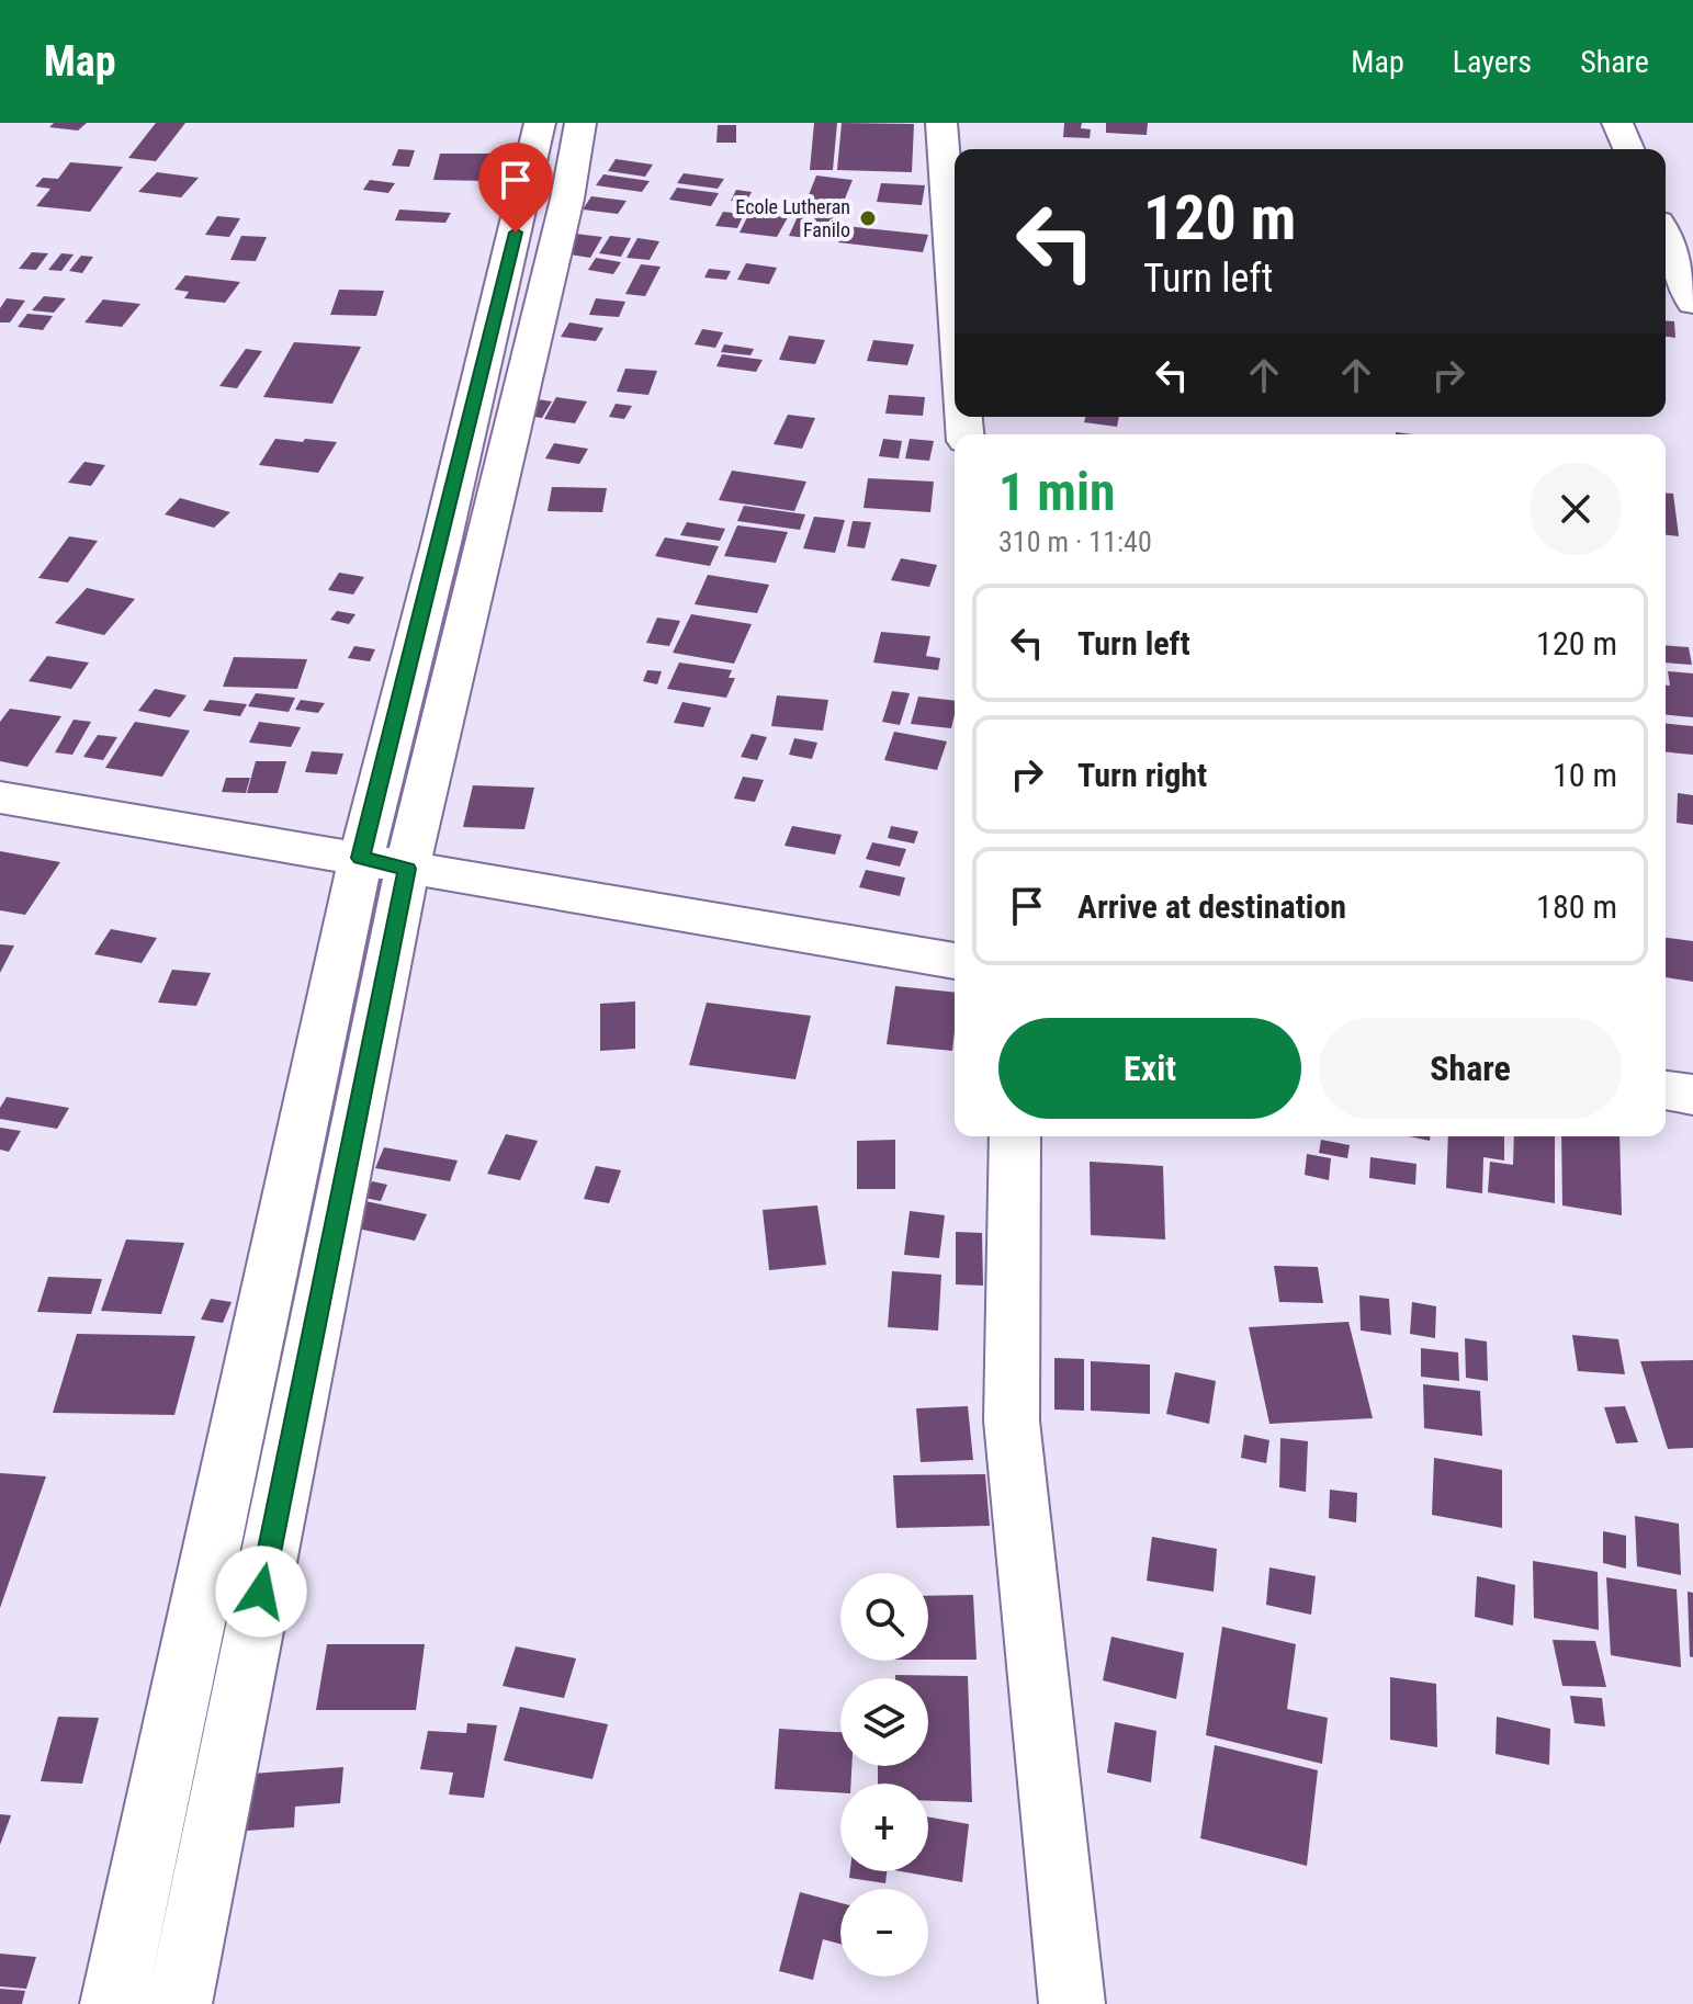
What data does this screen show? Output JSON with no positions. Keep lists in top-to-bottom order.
{
  "places": ["Ecole Lutheran Fanilo"],
  "page": {
    "header": "Map",
    "nav": ["Map", "Layers", "Share"],
    "turn": ["120 m", "Turn left"],
    "heading": ["1 min", "310 m · 11:40"],
    "list": [
      {
        "name": "Turn left",
        "value": "120 m"
      },
      {
        "name": "Turn right",
        "value": "10 m"
      },
      {
        "name": "Arrive at destination",
        "value": "180 m"
      }
    ],
    "buttons": ["Exit", "Share"],
    "map_buttons": ["+", "−"]
  }
}
